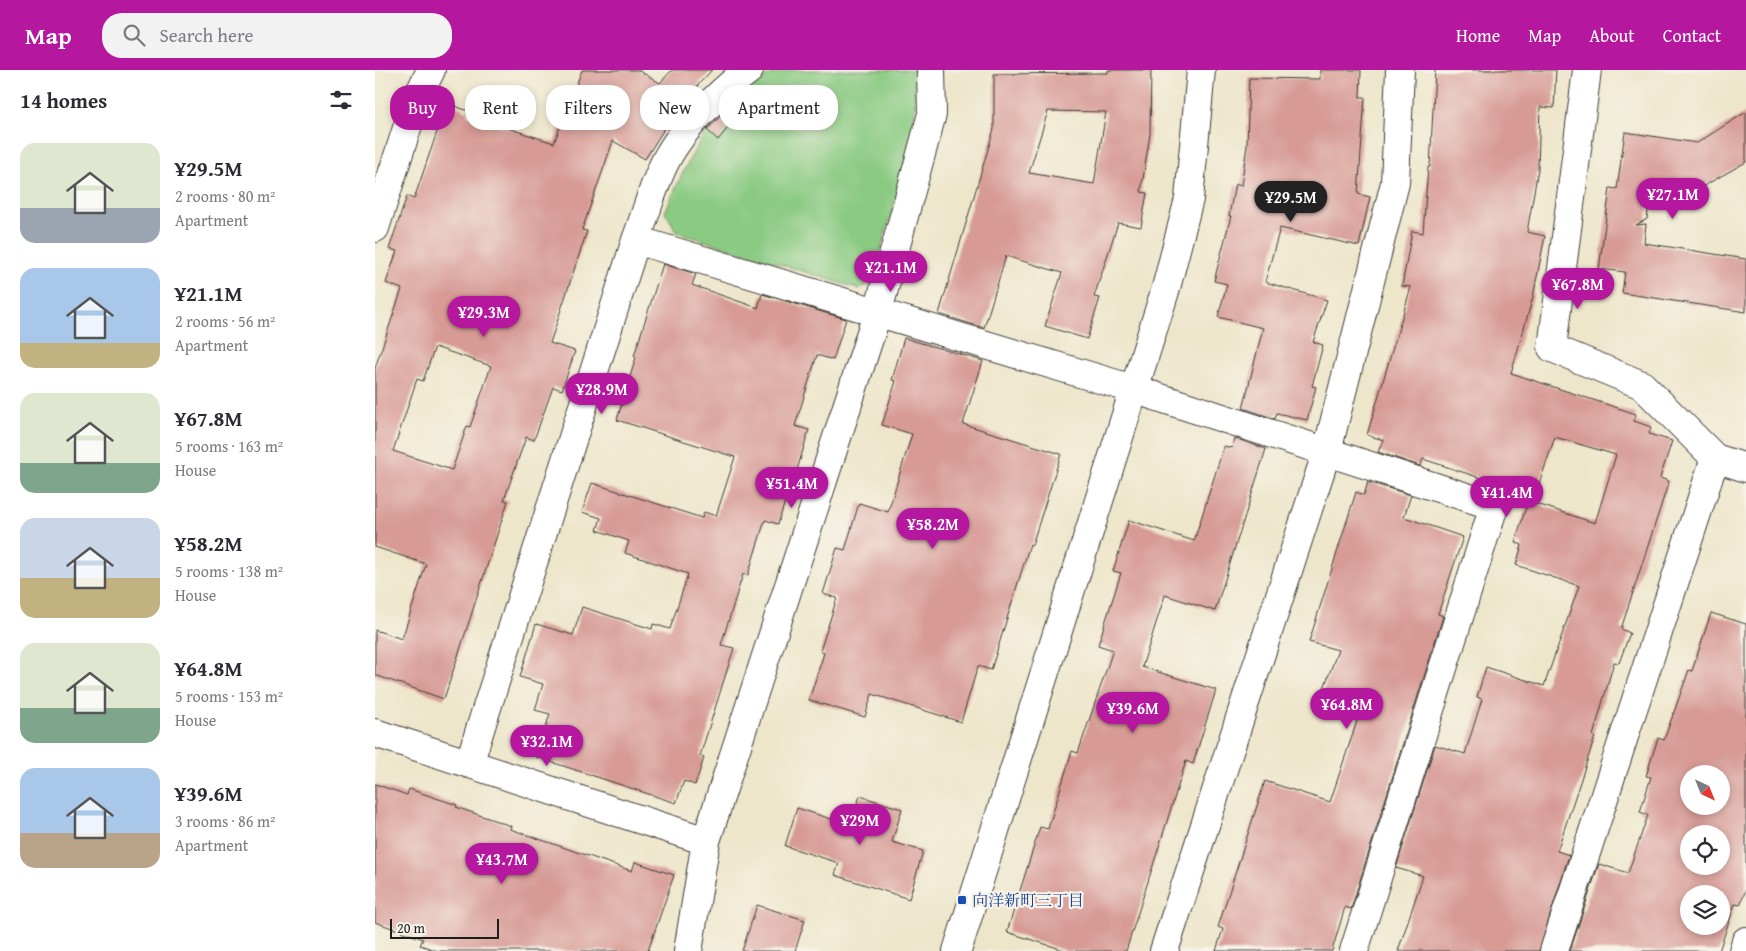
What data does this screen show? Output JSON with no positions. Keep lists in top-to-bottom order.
{
  "places": {
    "transit": ["向洋新町三丁目"]
  },
  "scale_bar": "20 m",
  "north": "bottom right",
  "page": {
    "header": "Map",
    "search": "Search here",
    "nav": [
      "Home",
      "Map",
      "About",
      "Contact"
    ],
    "heading": "14 homes",
    "chip": [
      "Buy",
      "Rent",
      "Filters",
      "New",
      "Apartment"
    ],
    "list": [
      {
        "name": "¥29.5M",
        "note": "2 rooms · 80 m² · Apartment"
      },
      {
        "name": "¥21.1M",
        "note": "2 rooms · 56 m² · Apartment"
      },
      {
        "name": "¥67.8M",
        "note": "5 rooms · 163 m² · House"
      },
      {
        "name": "¥58.2M",
        "note": "5 rooms · 138 m² · House"
      },
      {
        "name": "¥64.8M",
        "note": "5 rooms · 153 m² · House"
      },
      {
        "name": "¥39.6M",
        "note": "3 rooms · 86 m² · Apartment"
      }
    ],
    "price": [
      "¥27.1M",
      "¥29.5M",
      "¥21.1M",
      "¥67.8M",
      "¥29.3M",
      "¥28.9M",
      "¥51.4M",
      "¥41.4M",
      "¥58.2M",
      "¥64.8M",
      "¥39.6M",
      "¥32.1M",
      "¥29M",
      "¥43.7M"
    ],
    "scale": "20 m"
  }
}
